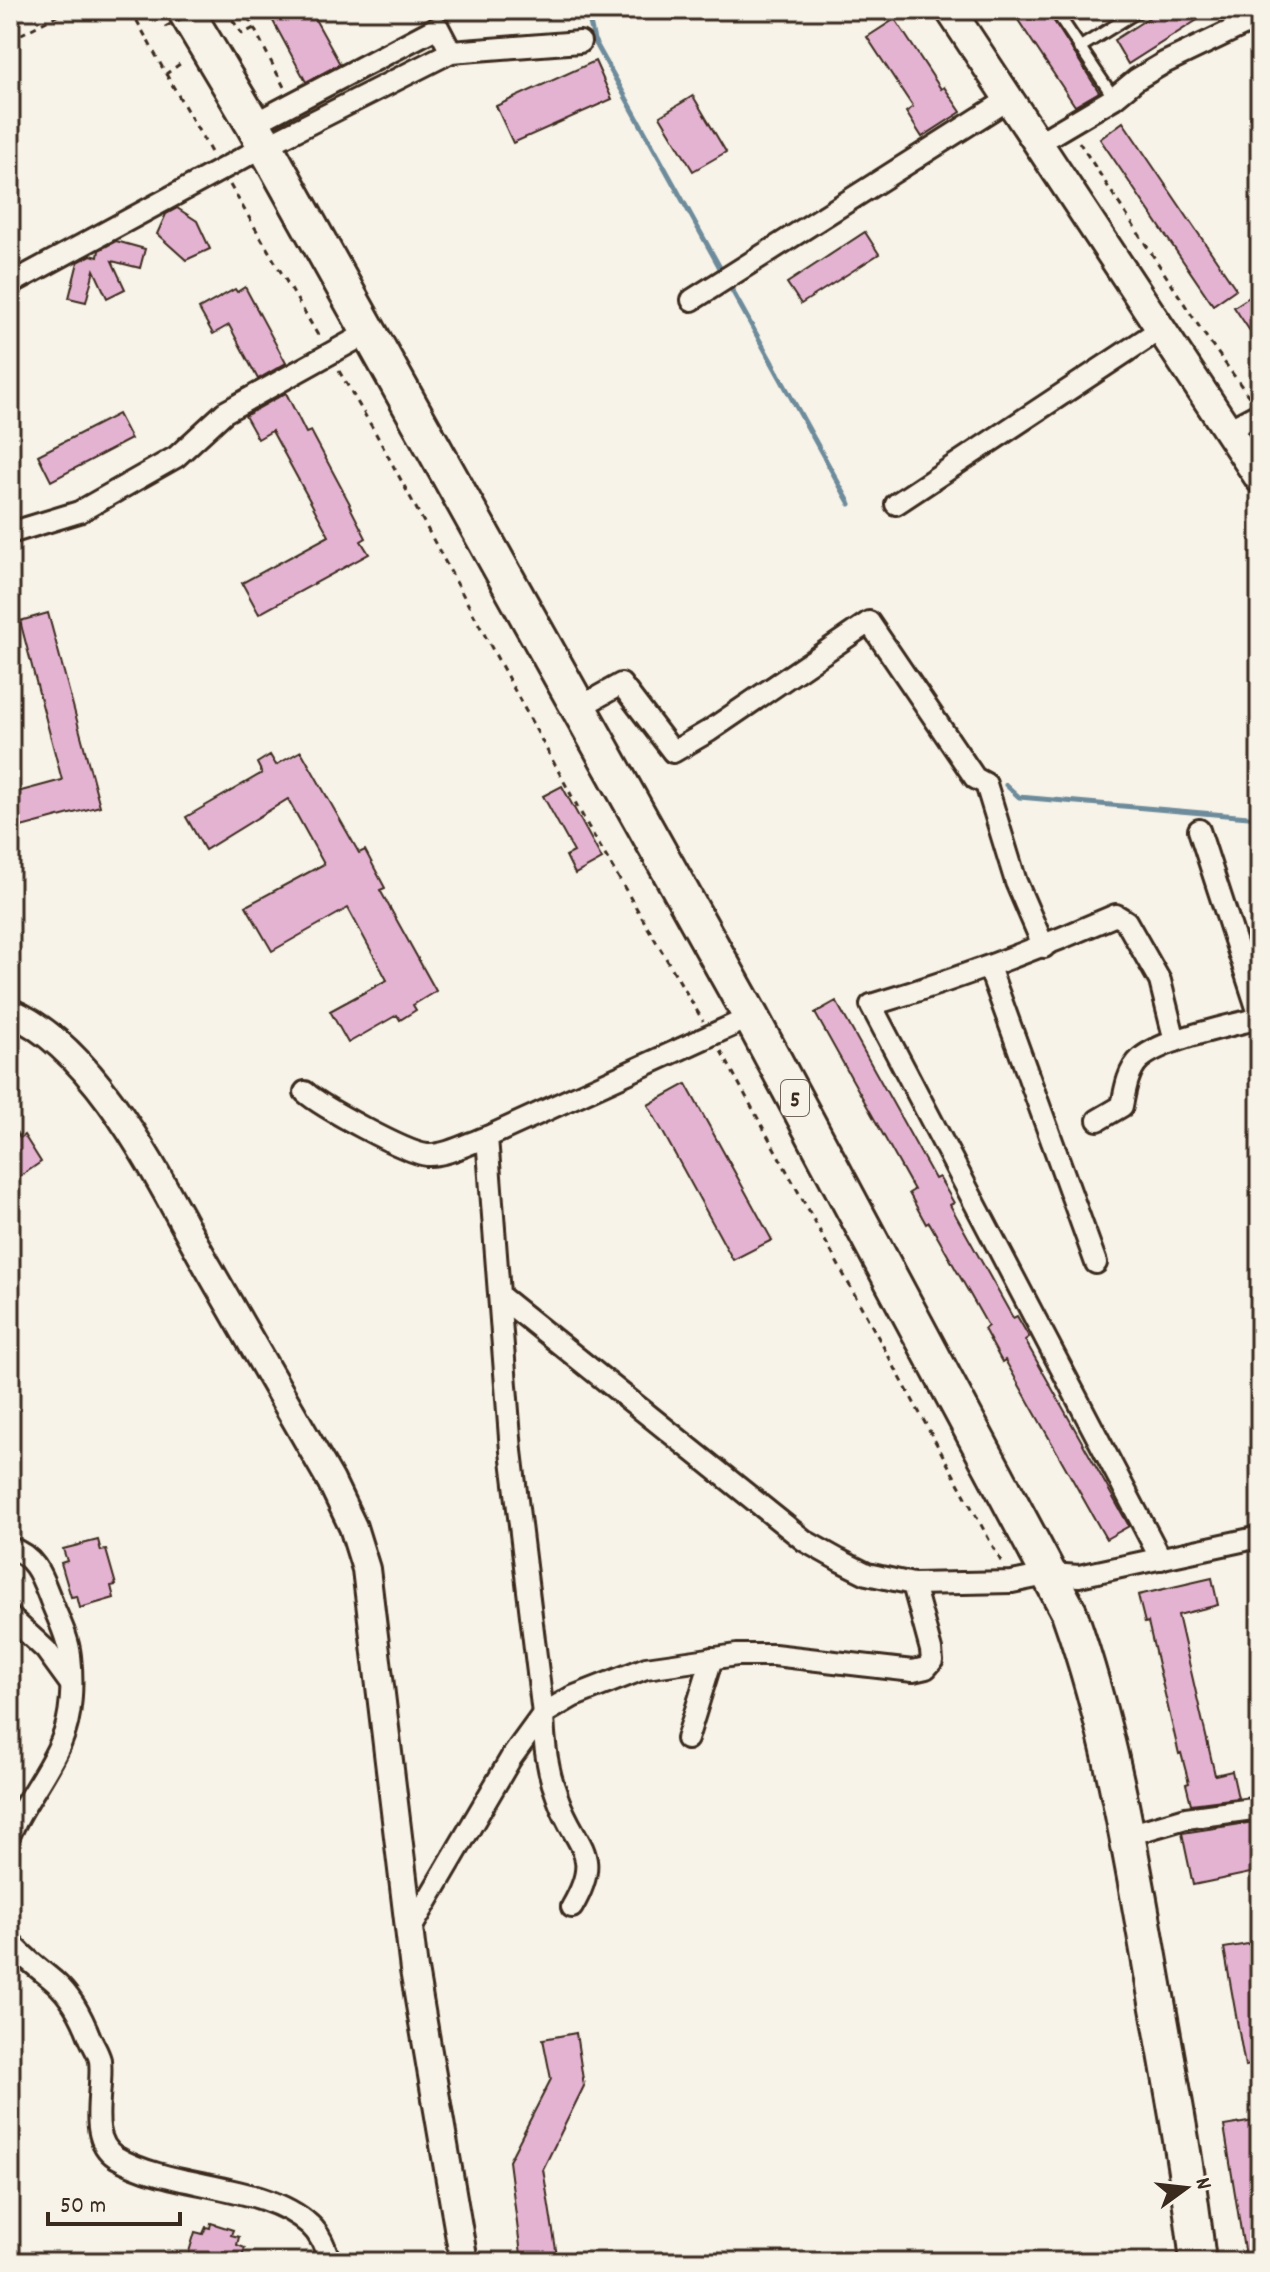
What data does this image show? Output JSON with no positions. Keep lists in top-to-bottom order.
{
  "streets": {
    "highway": ["5"]
  },
  "scale_bar": "50 m",
  "north": "right"
}
